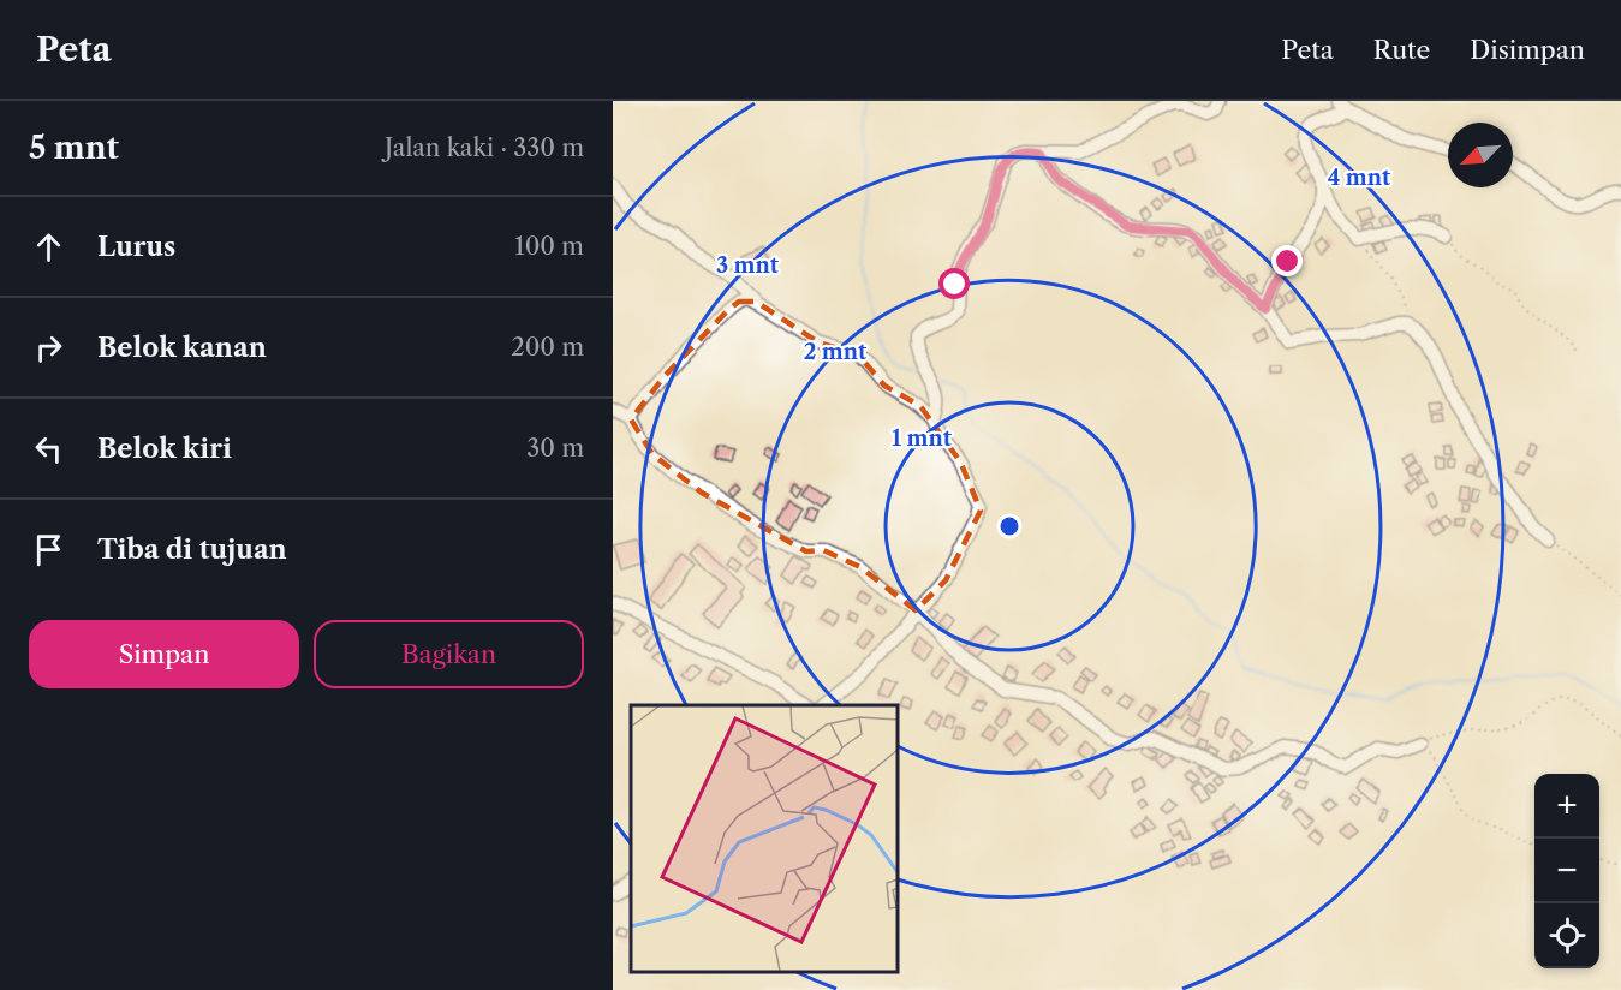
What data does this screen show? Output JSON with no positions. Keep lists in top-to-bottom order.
{
  "north": "bottom left",
  "page": {
    "header": "Peta",
    "nav": ["Peta", "Rute", "Disimpan"],
    "heading": ["5 mnt", "Jalan kaki · 330 m"],
    "list": [
      ["Lurus", "100 m"],
      ["Belok kanan", "200 m"],
      ["Belok kiri", "30 m"],
      "Tiba di tujuan"
    ],
    "buttons": ["Simpan", "Bagikan"],
    "map_buttons": ["+", "−"]
  },
  "rings": [
    "4 mnt",
    "3 mnt",
    "2 mnt",
    "1 mnt"
  ]
}
